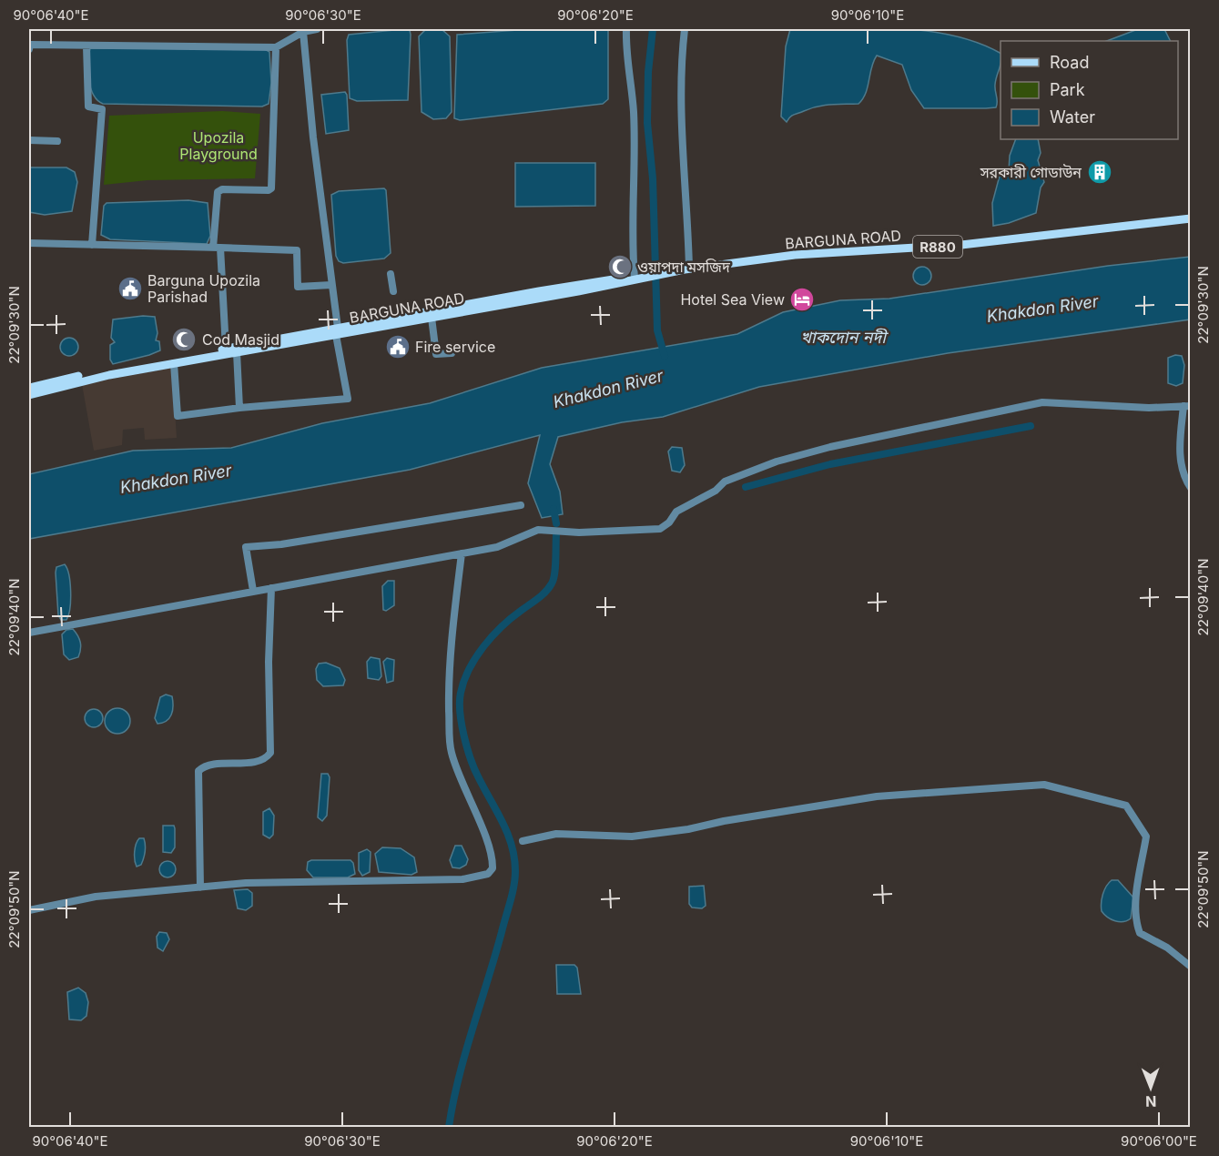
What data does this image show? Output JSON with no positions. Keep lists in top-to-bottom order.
{
  "streets": {
    "main road": ["BARGUNA ROAD", "R880"]
  },
  "water": ["Khakdon River", "খাকদোন নদী"],
  "parks": ["Upozila Playground"],
  "places": {
    "building": ["সরকারী গোডাউন"],
    "mosque": ["ওয়াপদা মসজিদ", "Cod Masjid"],
    "public building": ["Barguna Upozila Parishad", "Fire service"],
    "hotel": ["Hotel Sea View"]
  },
  "legend": ["Road", "Park", "Water"],
  "north": "bottom",
  "coordinates": [
    "90°06'40\"E",
    "90°06'30\"E",
    "90°06'20\"E",
    "90°06'10\"E",
    "22°09'30\"N",
    "22°09'40\"N",
    "22°09'50\"N",
    "90°06'00\"E"
  ]
}
